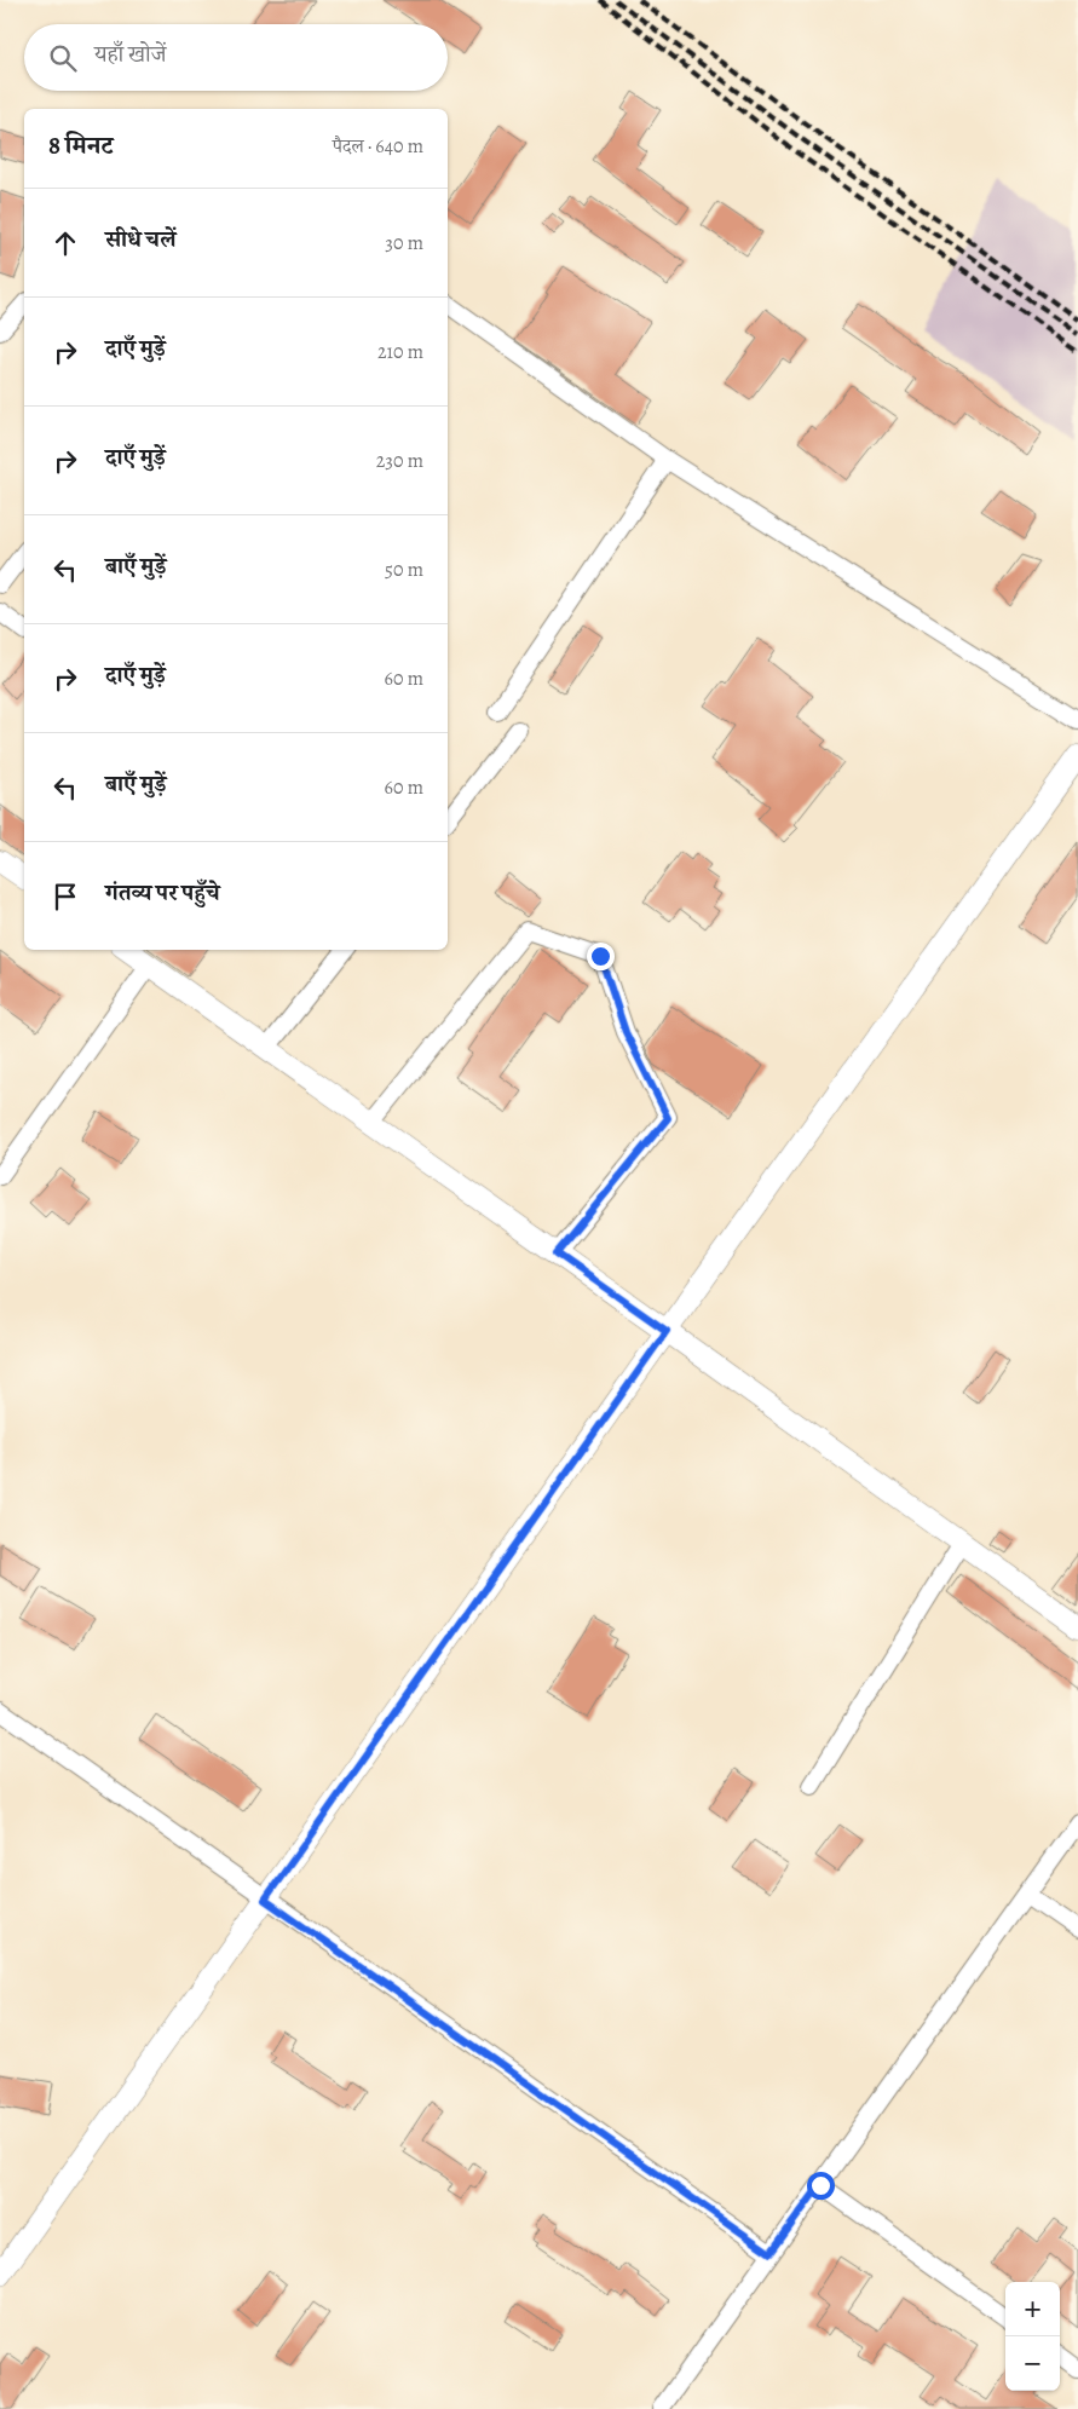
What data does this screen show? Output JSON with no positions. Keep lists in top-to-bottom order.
{
  "page": {
    "search": "यहाँ खोजें",
    "heading": ["8 मिनट", "पैदल · 640 m"],
    "list": [
      ["सीधे चलें", "30 m"],
      ["दाएँ मुड़ें", "210 m"],
      ["दाएँ मुड़ें", "230 m"],
      ["बाएँ मुड़ें", "50 m"],
      ["दाएँ मुड़ें", "60 m"],
      ["बाएँ मुड़ें", "60 m"],
      "गंतव्य पर पहुँचे"
    ],
    "map_buttons": ["+", "−"]
  }
}
